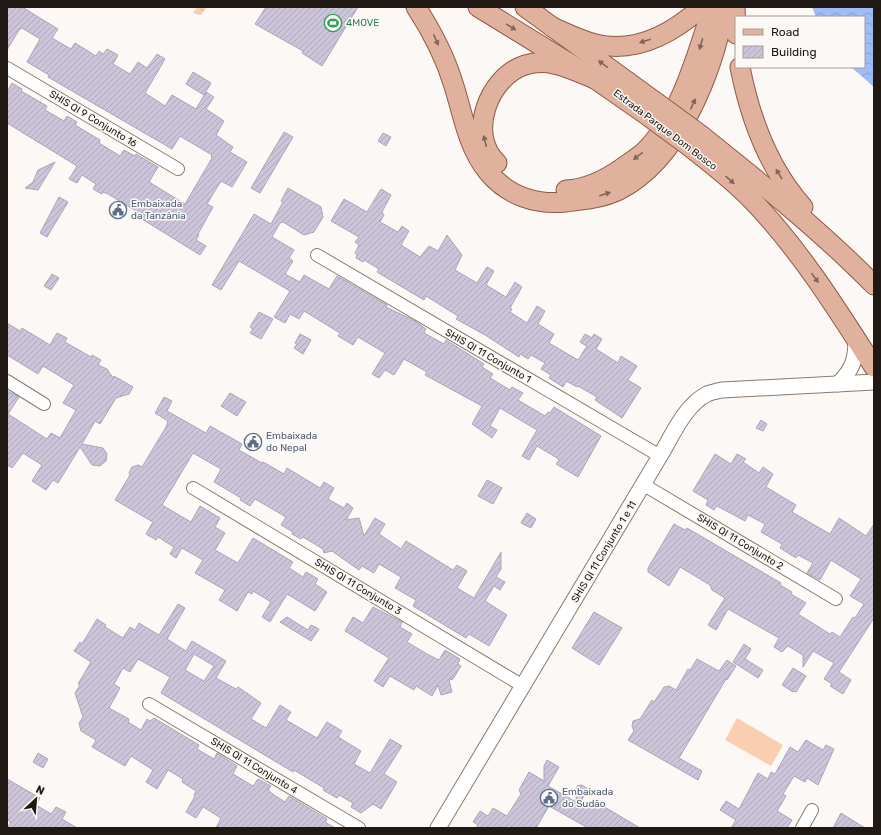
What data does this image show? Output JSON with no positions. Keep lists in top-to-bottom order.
{
  "streets": {
    "main road": ["Estrada Parque Dom Bosco"],
    "street": [
      "SHIS QI 9 Conjunto 16",
      "SHIS QI 11 Conjunto 1",
      "SHIS QI 11 Conjunto 2",
      "SHIS QI 11 Conjunto 1 e 11",
      "SHIS QI 11 Conjunto 3",
      "SHIS QI 11 Conjunto 4"
    ]
  },
  "crossings": [
    ["SHIS QI 11 Conjunto 1", "SHIS QI 11 Conjunto 1 e 11"],
    ["SHIS QI 11 Conjunto 2", "SHIS QI 11 Conjunto 1 e 11"],
    ["SHIS QI 11 Conjunto 1 e 11", "SHIS QI 11 Conjunto 3"]
  ],
  "places": {
    "sports": ["4MOVE"],
    "public building": ["Embaixada da Tanzânia", "Embaixada do Nepal", "Embaixada do Sudão"]
  },
  "legend": ["Road", "Building"],
  "north": "top right"
}
